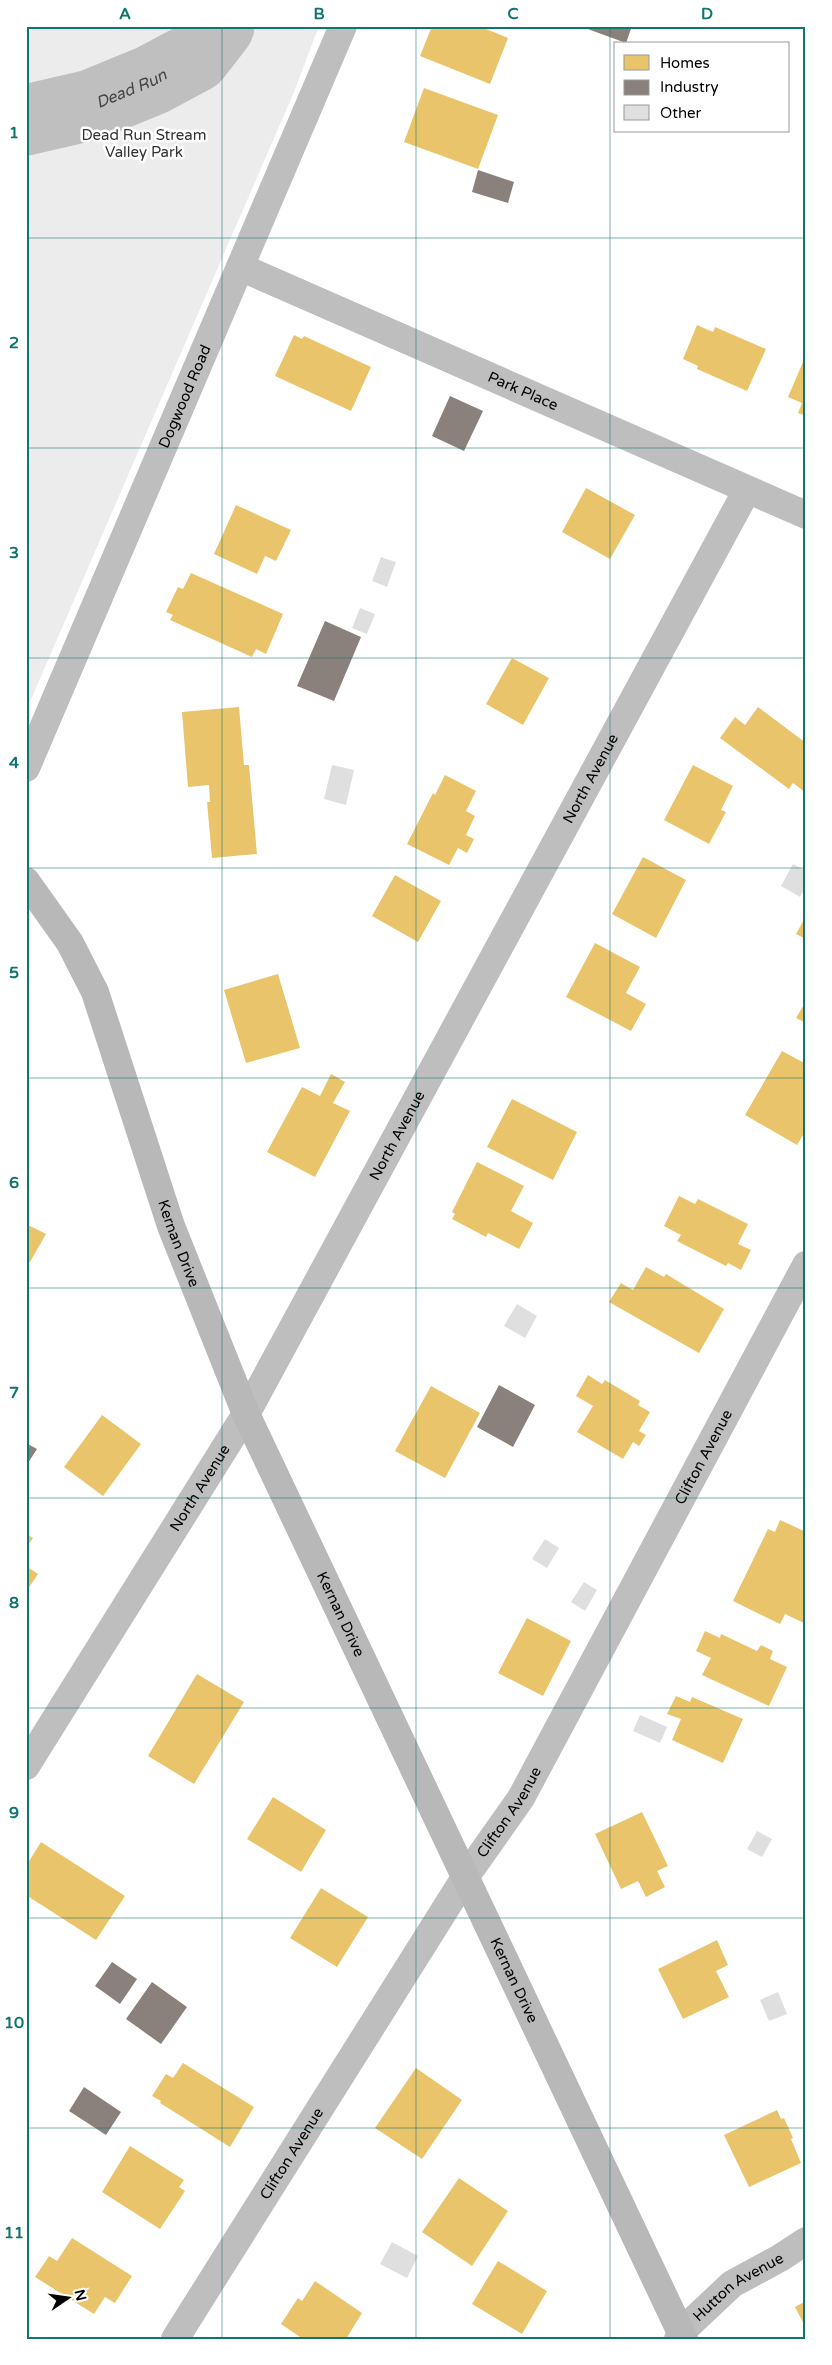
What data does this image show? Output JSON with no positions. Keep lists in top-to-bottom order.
{
  "streets": {
    "main road": ["Kernan Drive"],
    "street": [
      "Park Place",
      "Dogwood Road",
      "North Avenue",
      "Clifton Avenue",
      "Hutton Avenue"
    ]
  },
  "crossings": [
    ["Park Place", "Dogwood Road"],
    ["Park Place", "North Avenue"],
    ["North Avenue", "Kernan Drive"],
    ["Kernan Drive", "Clifton Avenue"],
    ["Kernan Drive", "Hutton Avenue"]
  ],
  "water": ["Dead Run"],
  "parks": ["Dead Run Stream Valley Park"],
  "legend": ["Homes", "Industry", "Other"],
  "north": "right",
  "grid": {
    "columns": [
      "A",
      "B",
      "C",
      "D"
    ],
    "rows": [
      "1",
      "2",
      "3",
      "4",
      "5",
      "6",
      "7",
      "8",
      "9",
      "10",
      "11"
    ]
  }
}
